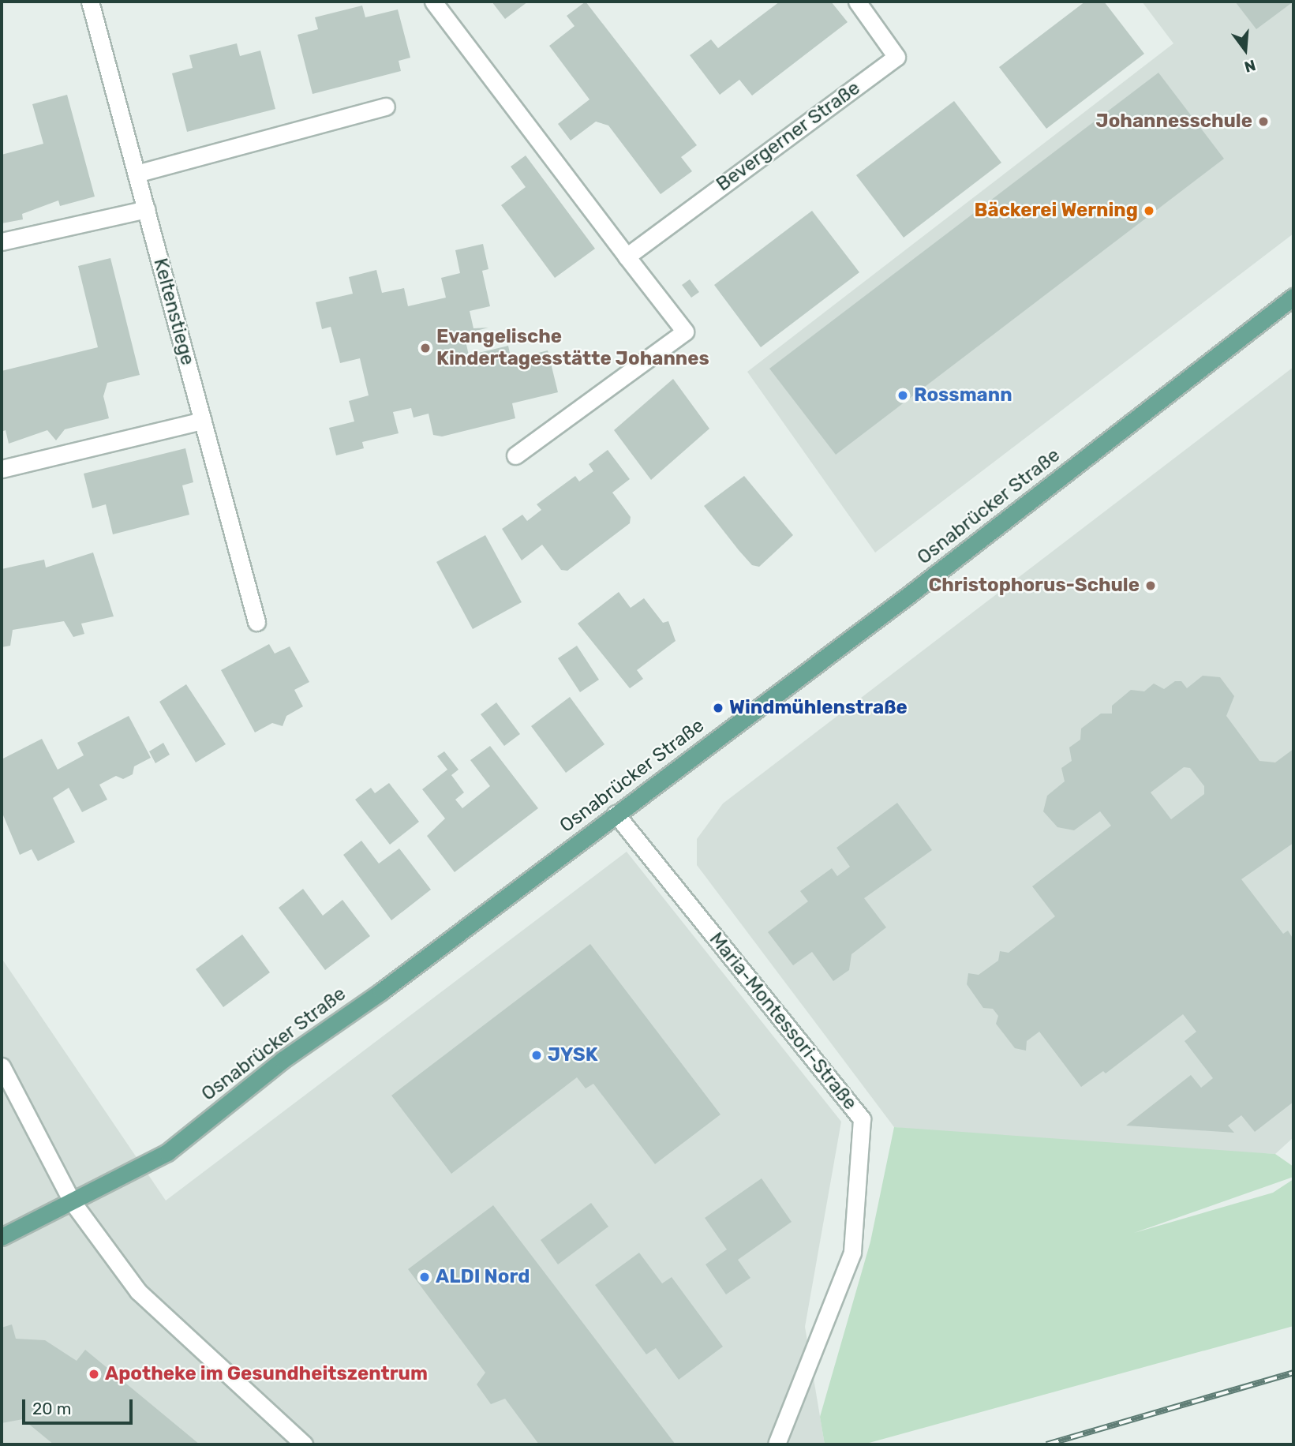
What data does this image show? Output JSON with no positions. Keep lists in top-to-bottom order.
{
  "streets": {
    "main road": ["Osnabrücker Straße"],
    "street": ["Bevergerner Straße", "Keltenstiege", "Maria-Montessori-Straße"]
  },
  "crossings": [
    ["Osnabrücker Straße", "Maria-Montessori-Straße"]
  ],
  "places": [
    "Johannesschule",
    "Bäckerei Werning",
    "Evangelische Kindertagesstätte Johannes",
    "Rossmann",
    "Christophorus-Schule",
    "Windmühlenstraße",
    "JYSK",
    "ALDI Nord",
    "Apotheke im Gesundheitszentrum"
  ],
  "scale_bar": "20 m",
  "north": "bottom"
}
